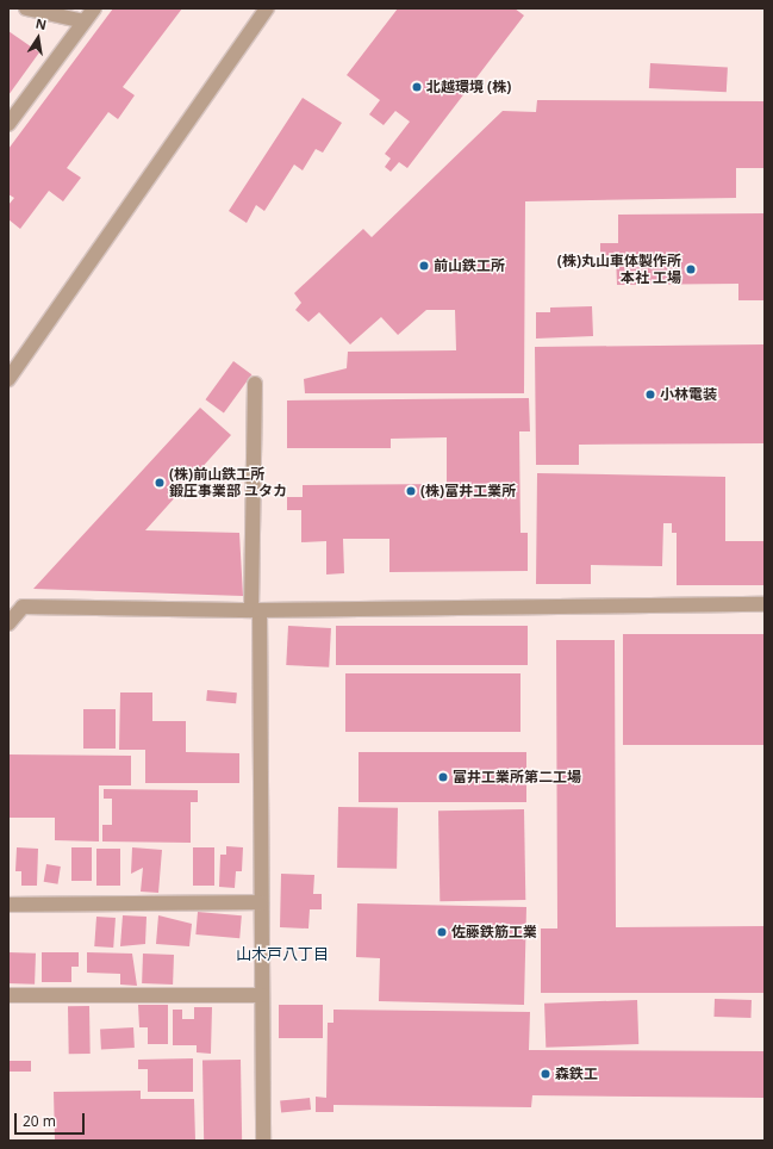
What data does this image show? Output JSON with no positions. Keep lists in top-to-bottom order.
{
  "districts": ["山木戸八丁目"],
  "places": [
    "北越環境 (株)",
    "前山鉄工所",
    "(株)丸山車体製作所 本社 工場",
    "小林電装",
    "(株)前山鉄工所 鍛圧事業部 ユタカ",
    "(株)富井工業所",
    "富井工業所第二工場",
    "佐藤鉄筋工業",
    "森鉄工"
  ],
  "scale_bar": "20 m",
  "north": "top"
}
